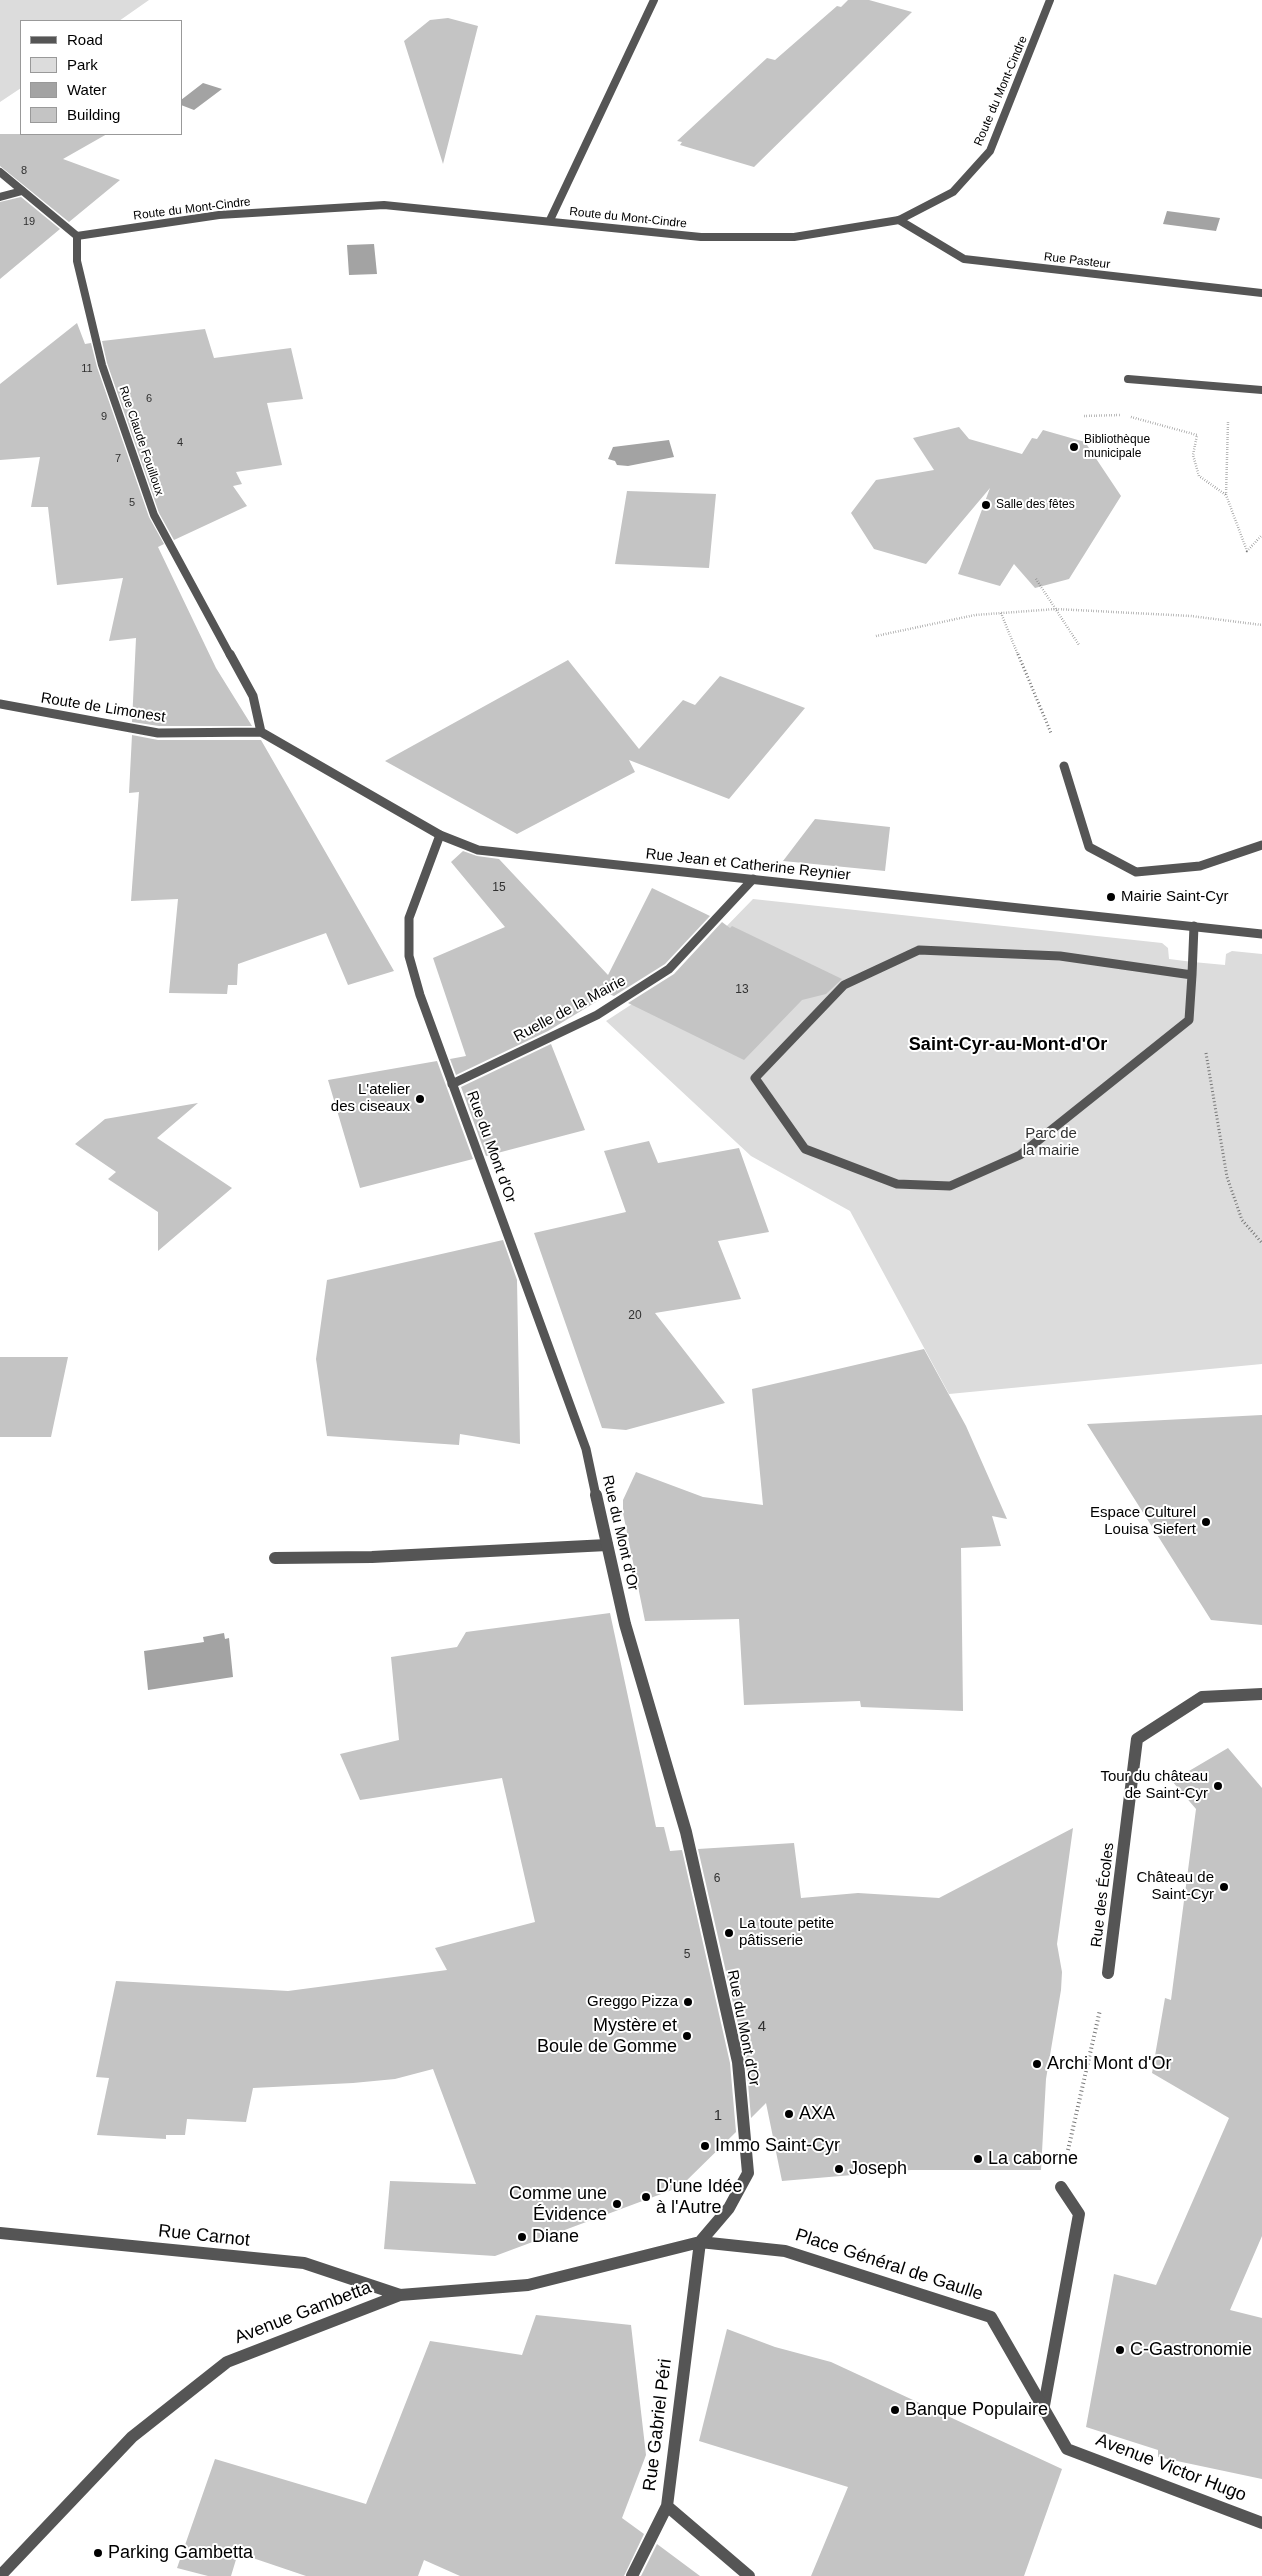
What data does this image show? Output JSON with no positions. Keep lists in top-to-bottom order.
{
  "streets": {
    "street": [
      "Route du Mont-Cindre",
      "Rue Pasteur",
      "Rue Claude Fouilloux",
      "Route de Limonest",
      "Rue Jean et Catherine Reynier",
      "Ruelle de la Mairie",
      "Rue du Mont d'Or",
      "Rue des Écoles",
      "Rue Carnot",
      "Place Général de Gaulle",
      "Avenue Gambetta",
      "Rue Gabriel Péri",
      "Avenue Victor Hugo"
    ]
  },
  "crossings": [
    ["Route du Mont-Cindre", "Rue Pasteur"],
    ["Route du Mont-Cindre", "Rue Claude Fouilloux"],
    ["Rue Claude Fouilloux", "Route de Limonest"],
    ["Rue Claude Fouilloux", "Rue Jean et Catherine Reynier"],
    ["Route de Limonest", "Rue Jean et Catherine Reynier"],
    ["Rue Jean et Catherine Reynier", "Ruelle de la Mairie"],
    ["Rue Jean et Catherine Reynier", "Rue du Mont d'Or"],
    ["Ruelle de la Mairie", "Rue du Mont d'Or"],
    ["Rue du Mont d'Or", "Place Général de Gaulle"],
    ["Rue du Mont d'Or", "Avenue Gambetta"],
    ["Rue du Mont d'Or", "Rue Gabriel Péri"],
    ["Rue Carnot", "Avenue Gambetta"],
    ["Place Général de Gaulle", "Avenue Gambetta"],
    ["Place Général de Gaulle", "Rue Gabriel Péri"],
    ["Place Général de Gaulle", "Avenue Victor Hugo"],
    ["Avenue Gambetta", "Rue Gabriel Péri"]
  ],
  "districts": ["Saint-Cyr-au-Mont-d'Or"],
  "parks": ["Parc de la mairie"],
  "places": [
    "Bibliothèque municipale",
    "Salle des fêtes",
    "Mairie Saint-Cyr",
    "L'atelier des ciseaux",
    "Espace Culturel Louisa Siefert",
    "Tour du château de Saint-Cyr",
    "Château de Saint-Cyr",
    "La toute petite pâtisserie",
    "Greggo Pizza",
    "Mystère et Boule de Gomme",
    "Archi Mont d'Or",
    "AXA",
    "Immo Saint-Cyr",
    "La caborne",
    "Joseph",
    "D'une Idée à l'Autre",
    "Comme une Évidence",
    "Diane",
    "C-Gastronomie",
    "Banque Populaire",
    "Parking Gambetta"
  ],
  "house_numbers": [
    "8",
    "19",
    "11",
    "6",
    "9",
    "4",
    "7",
    "5",
    "15",
    "13",
    "20",
    "6",
    "5",
    "4",
    "1"
  ],
  "legend": [
    "Road",
    "Park",
    "Water",
    "Building"
  ]
}
